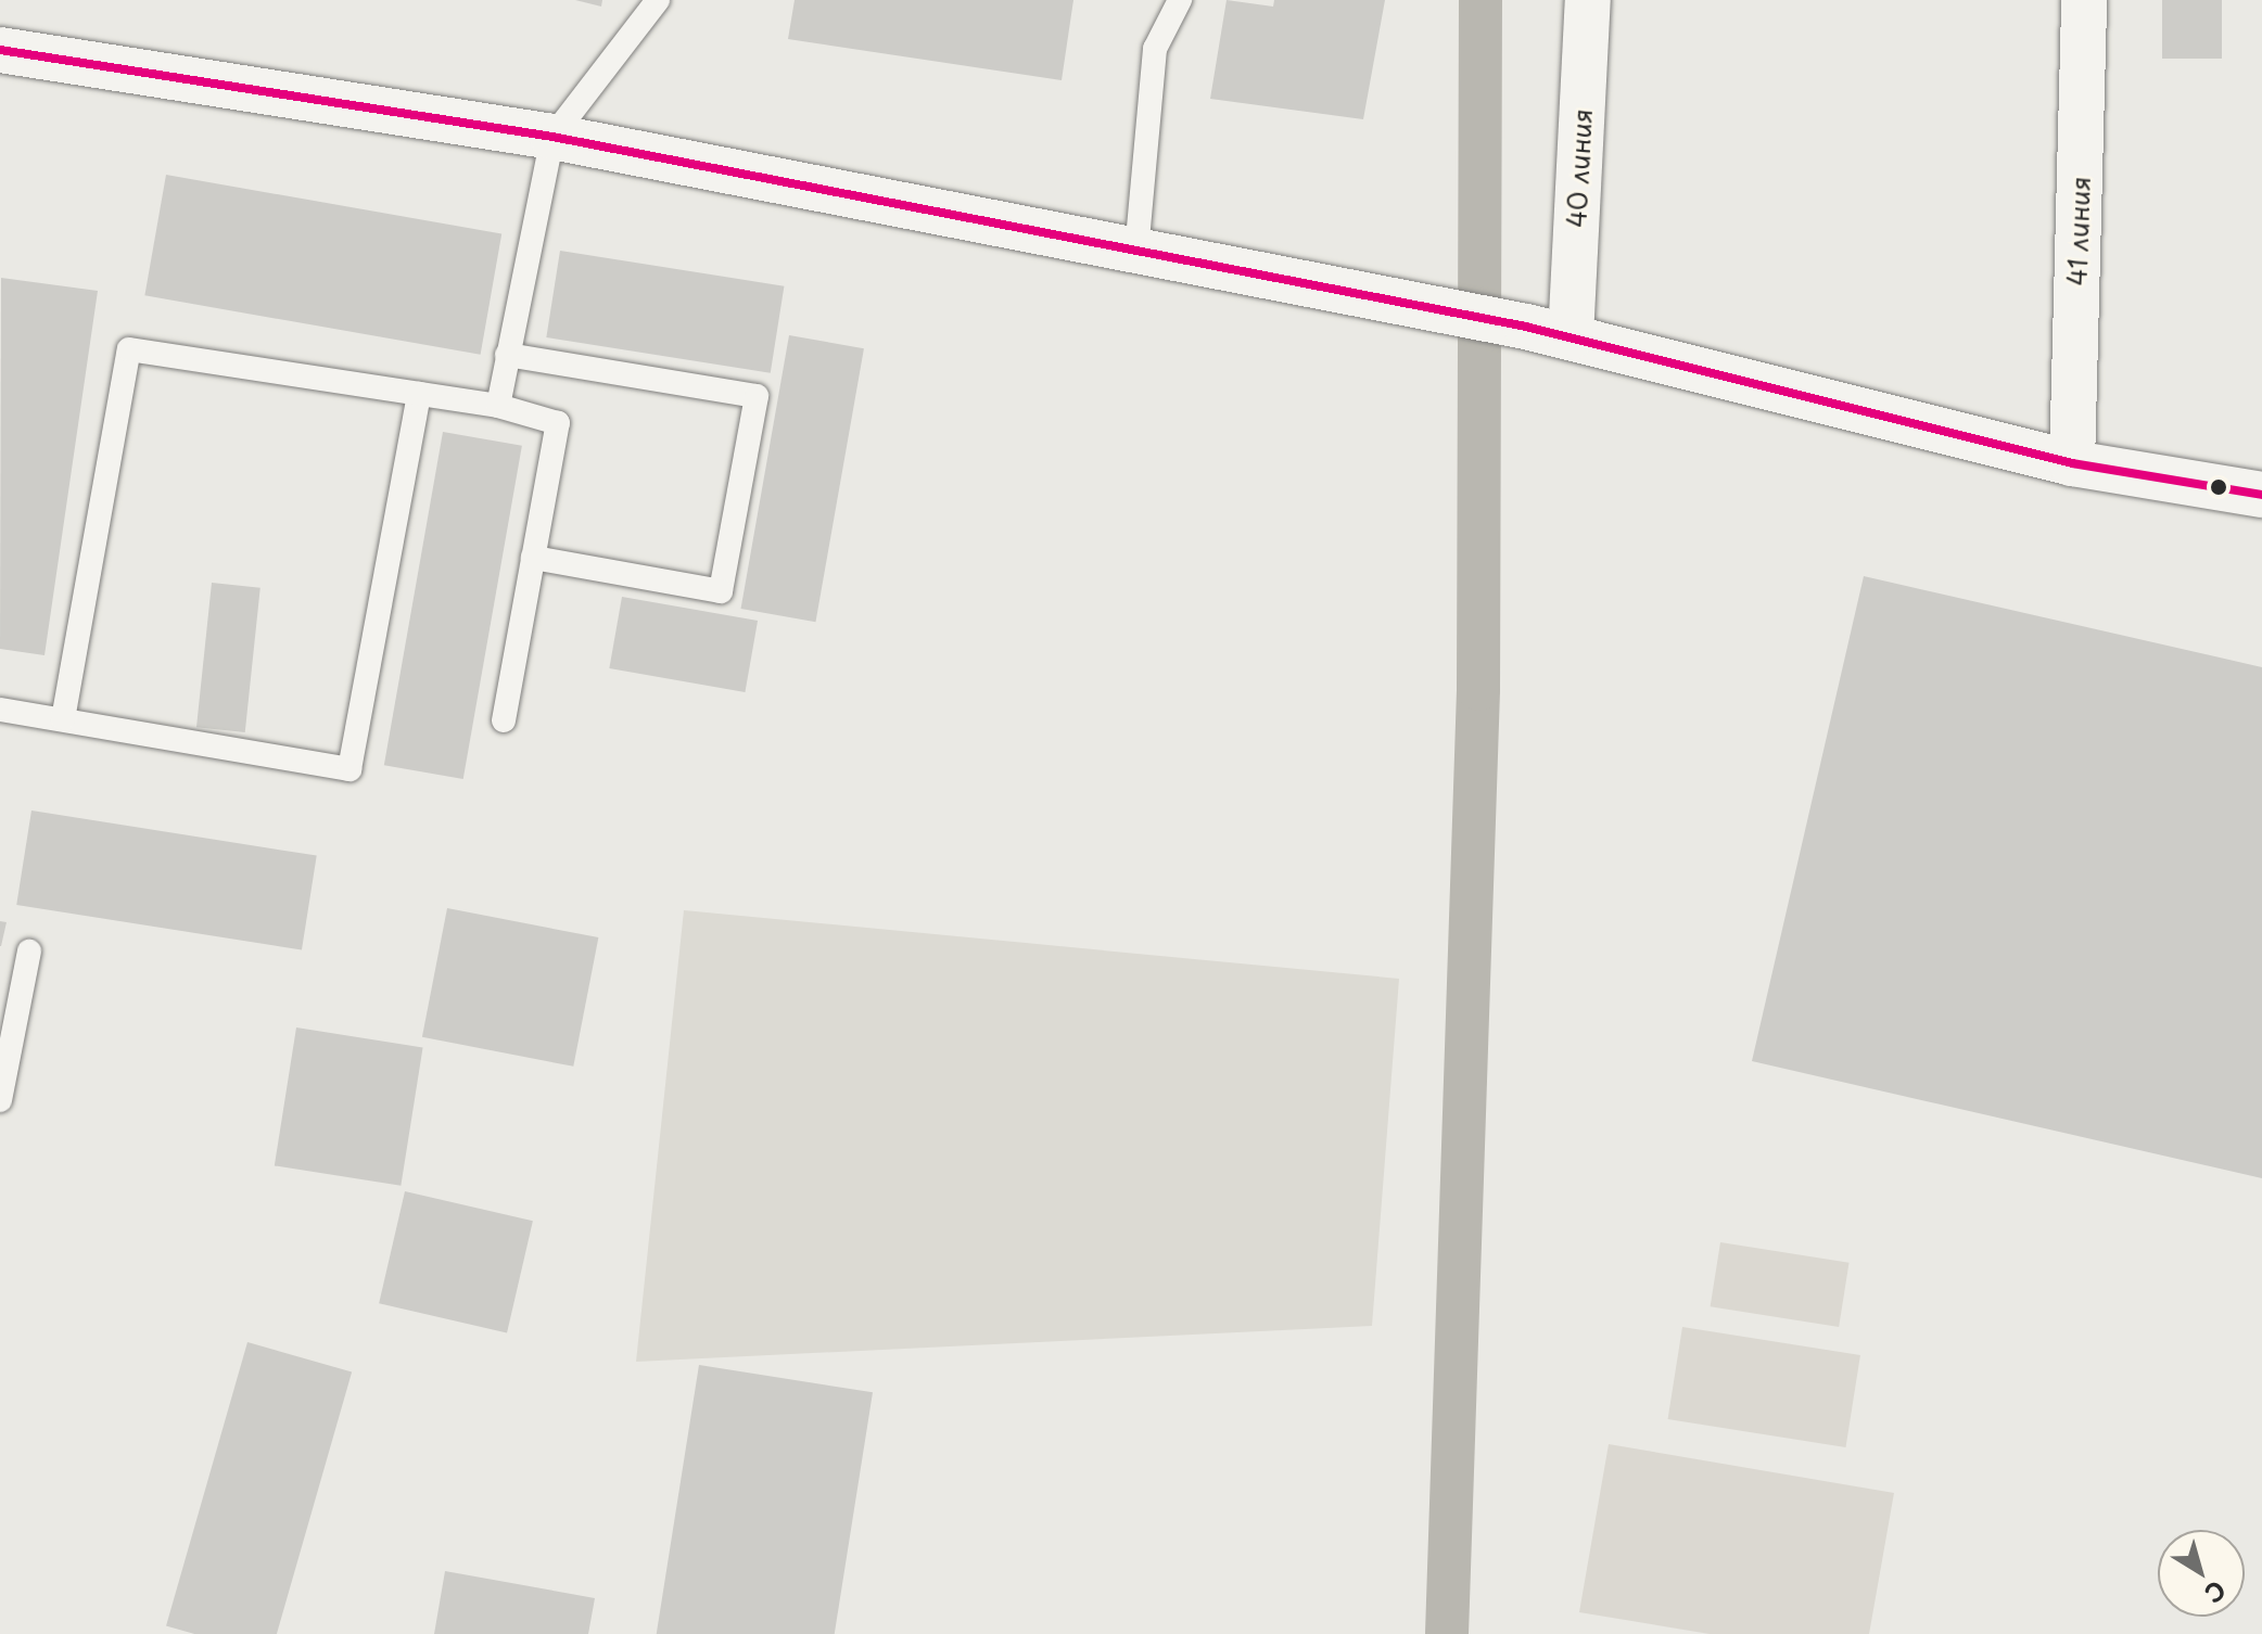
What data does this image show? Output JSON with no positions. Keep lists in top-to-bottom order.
{
  "streets": {
    "street": ["40 линия", "41 линия"]
  },
  "north": "bottom right"
}
